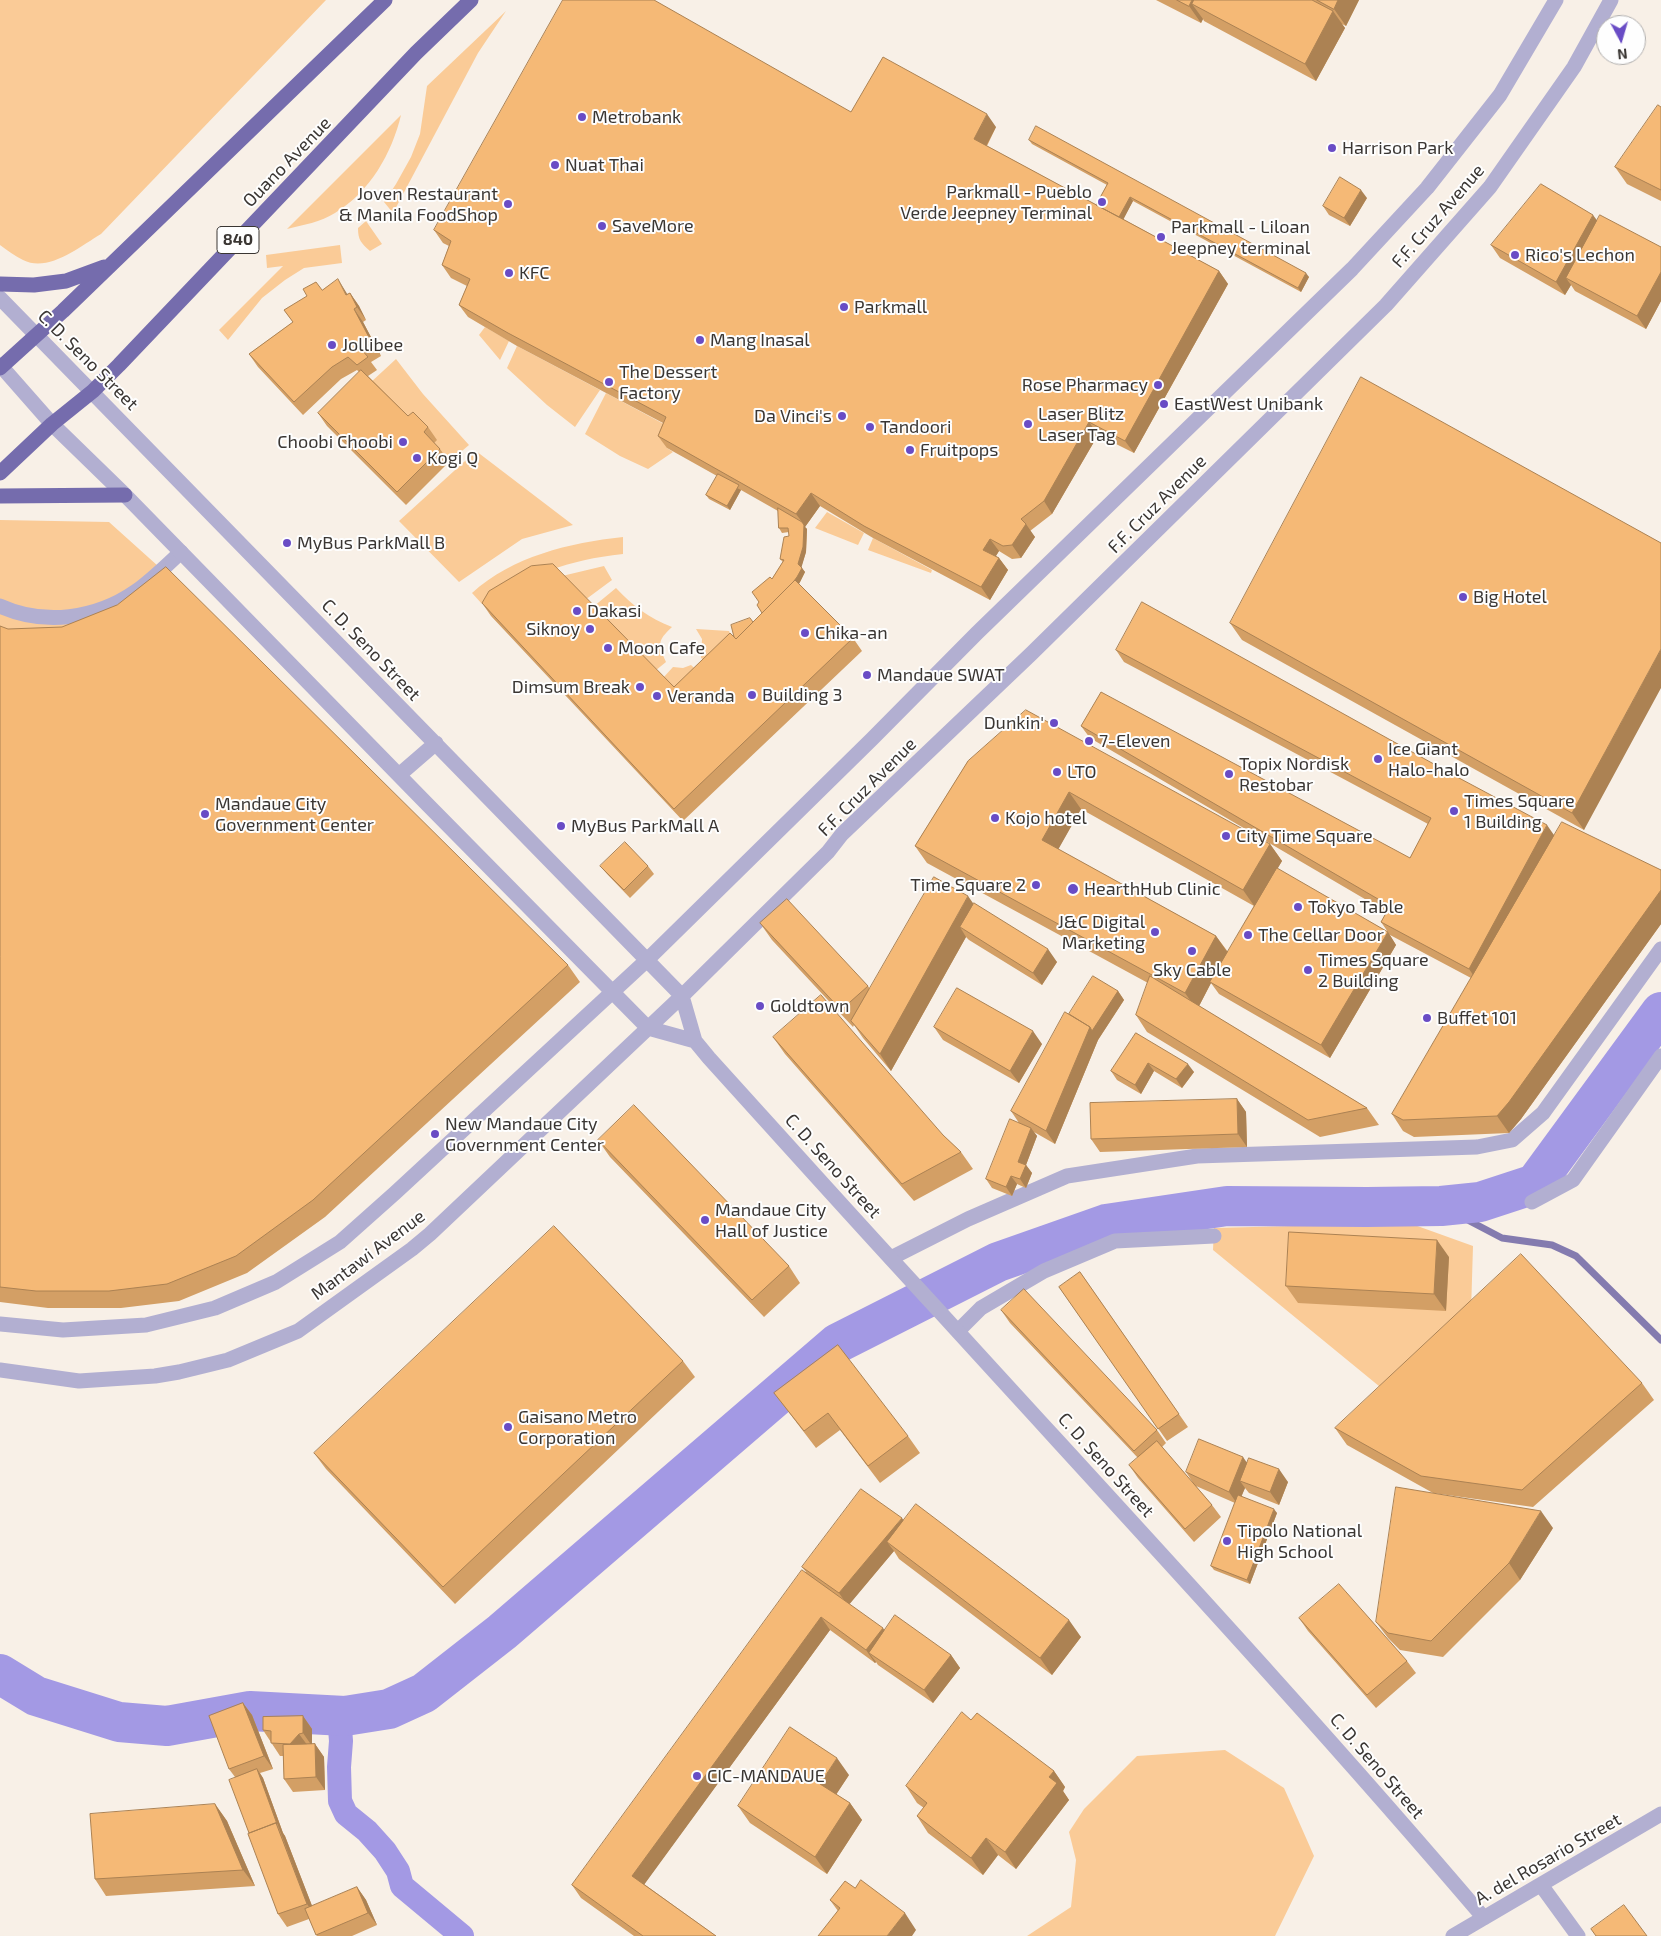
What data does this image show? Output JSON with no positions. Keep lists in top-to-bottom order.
{
  "streets": {
    "highway": ["Ouano Avenue", "840"],
    "street": [
      "F.F. Cruz Avenue",
      "C. D. Seno Street",
      "Mantawi Avenue",
      "A. del Rosario Street"
    ]
  },
  "crossings": [
    ["Ouano Avenue", "C. D. Seno Street"],
    ["F.F. Cruz Avenue", "C. D. Seno Street"],
    ["F.F. Cruz Avenue", "Mantawi Avenue"],
    ["C. D. Seno Street", "Mantawi Avenue"],
    ["C. D. Seno Street", "A. del Rosario Street"]
  ],
  "places": [
    "Metrobank",
    "Harrison Park",
    "Nuat Thai",
    "Parkmall - Pueblo Verde Jeepney Terminal",
    "Joven Restaurant & Manila FoodShop",
    "SaveMore",
    "Parkmall - Liloan Jeepney terminal",
    "Rico's Lechon",
    "KFC",
    "Parkmall",
    "Mang Inasal",
    "Jollibee",
    "The Dessert Factory",
    "Rose Pharmacy",
    "EastWest Unibank",
    "Da Vinci's",
    "Laser Blitz Laser Tag",
    "Tandoori",
    "Choobi Choobi",
    "Fruitpops",
    "Kogi Q",
    "MyBus ParkMall B",
    "Big Hotel",
    "Dakasi",
    "Siknoy",
    "Chika-an",
    "Moon Cafe",
    "Mandaue SWAT",
    "Dimsum Break",
    "Building 3",
    "Veranda",
    "Dunkin'",
    "7-Eleven",
    "Ice Giant Halo-halo",
    "LTO",
    "Topix Nordisk Restobar",
    "Times Square 1 Building",
    "Mandaue City Government Center",
    "Kojo hotel",
    "MyBus ParkMall A",
    "City Time Square",
    "Time Square 2",
    "HearthHub Clinic",
    "Tokyo Table",
    "J&C Digital Marketing",
    "The Cellar Door",
    "Sky Cable",
    "Times Square 2 Building",
    "Goldtown",
    "Buffet 101",
    "New Mandaue City Government Center",
    "Mandaue City Hall of Justice",
    "Gaisano Metro Corporation",
    "Tipolo National High School",
    "CIC-MANDAUE"
  ],
  "north": "bottom"
}
